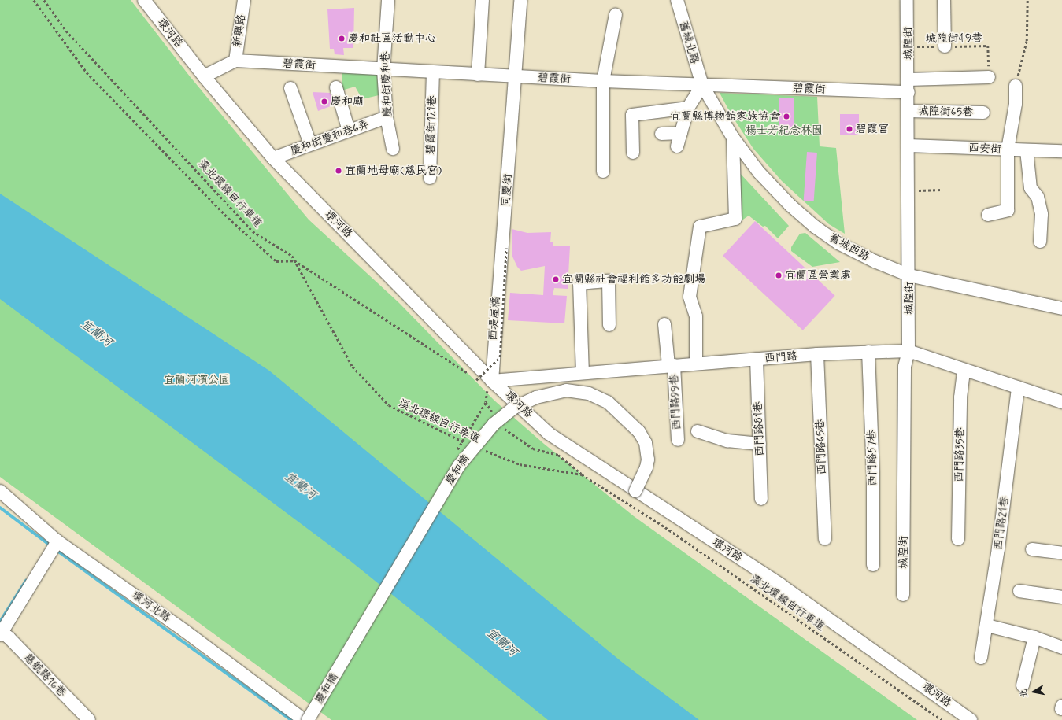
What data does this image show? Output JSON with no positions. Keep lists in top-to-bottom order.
{
  "streets": {
    "street": [
      "新興路",
      "環河路",
      "舊城北路",
      "城隍街",
      "碧霞街",
      "慶和街慶和巷",
      "城隍街65巷",
      "碧霞街121巷",
      "慶和街慶和巷6弄",
      "西安街",
      "同慶街",
      "舊城西路",
      "西門路",
      "西門路99巷",
      "西門路81巷",
      "西門路65巷",
      "西門路35巷",
      "西門路57巷",
      "慶和橋",
      "西門路21巷",
      "環河北路",
      "慈航路16巷"
    ],
    "path": ["城隍街49巷", "溪北環線自行車道", "西堤屋橋"]
  },
  "crossings": [
    ["新興路", "碧霞街"],
    ["環河路", "慶和街慶和巷6弄"],
    ["環河路", "同慶街"],
    ["環河路", "西門路"],
    ["環河路", "慶和橋"],
    ["城隍街49巷", "城隍街"],
    ["城隍街49巷", "碧霞街"],
    ["舊城北路", "碧霞街"],
    ["舊城北路", "舊城西路"],
    ["城隍街", "碧霞街"],
    ["城隍街", "城隍街65巷"],
    ["城隍街", "西安街"],
    ["城隍街", "舊城西路"],
    ["城隍街", "西門路"],
    ["碧霞街", "慶和街慶和巷"],
    ["碧霞街", "碧霞街121巷"],
    ["碧霞街", "同慶街"],
    ["碧霞街", "舊城西路"],
    ["慶和街慶和巷", "慶和街慶和巷6弄"],
    ["同慶街", "西門路"],
    ["西門路", "西門路99巷"],
    ["西門路", "西門路81巷"],
    ["西門路", "西門路65巷"],
    ["西門路", "西門路35巷"],
    ["西門路", "西門路57巷"],
    ["西門路", "西門路21巷"],
    ["慶和橋", "環河北路"]
  ],
  "water": ["宜蘭河"],
  "parks": ["楊士芳紀念林園", "宜蘭河濱公園"],
  "places": [
    "慶和社區活動中心",
    "慶和廟",
    "宜蘭縣博物館家族協會",
    "碧霞宮",
    "宜蘭地母廟(慈民宮)",
    "宜蘭區營業處",
    "宜蘭縣社會福利館多功能劇場"
  ],
  "north": "left"
}
